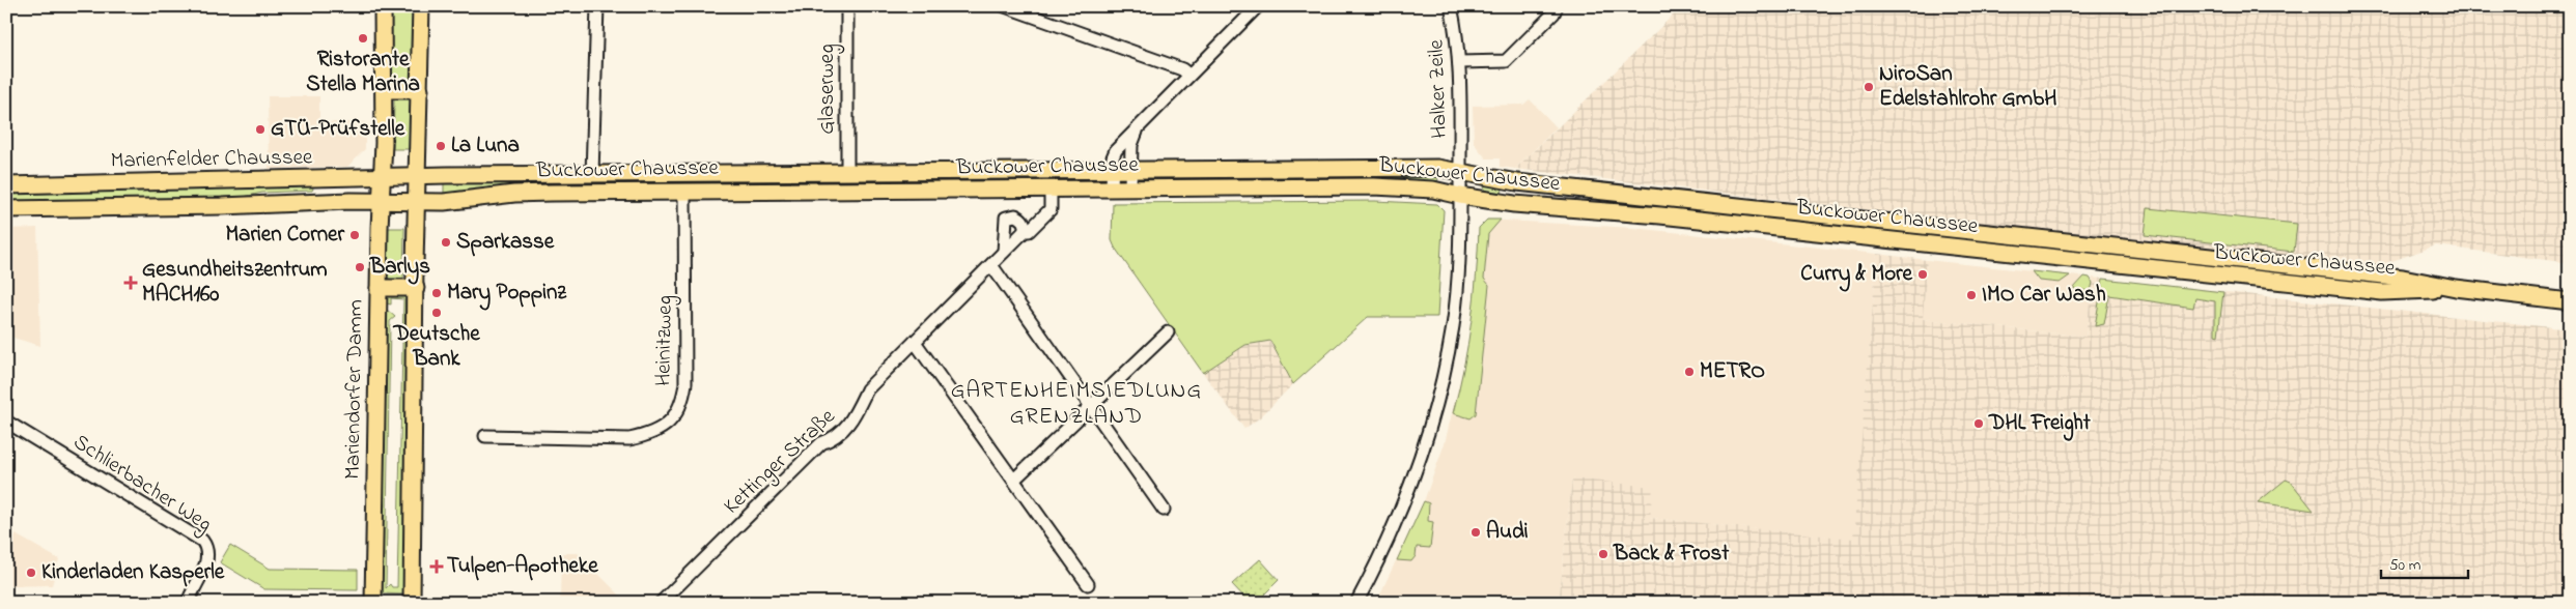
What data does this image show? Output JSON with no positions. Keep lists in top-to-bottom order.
{
  "streets": {
    "main road": ["Marienfelder Chaussee", "Buckower Chaussee", "Mariendorfer Damm"],
    "street": [
      "Glaserweg",
      "Halker Zeile",
      "Heinitzweg",
      "Kettinger Straße",
      "Schlierbacher Weg"
    ]
  },
  "crossings": [
    ["Glaserweg", "Buckower Chaussee"],
    ["Halker Zeile", "Buckower Chaussee"],
    ["Marienfelder Chaussee", "Buckower Chaussee"],
    ["Marienfelder Chaussee", "Mariendorfer Damm"],
    ["Buckower Chaussee", "Heinitzweg"],
    ["Buckower Chaussee", "Mariendorfer Damm"],
    ["Buckower Chaussee", "Kettinger Straße"]
  ],
  "districts": ["GARTENHEIMSIEDLUNG GRENZLAND"],
  "places": {
    "other": [
      "Ristorante Stella Marina",
      "NiroSan Edelstahlrohr GmbH",
      "GTÜ-Prüfstelle",
      "La Luna",
      "Marien Corner",
      "Sparkasse",
      "Barlys",
      "Curry & More",
      "Mary Poppinz",
      "IMO Car Wash",
      "Deutsche Bank",
      "METRO",
      "DHL Freight",
      "Audi",
      "Back & Frost",
      "Kinderladen Kasperle"
    ],
    "health": ["Gesundheitszentrum MACH160", "Tulpen-Apotheke"]
  },
  "scale_bar": "50 m"
}
